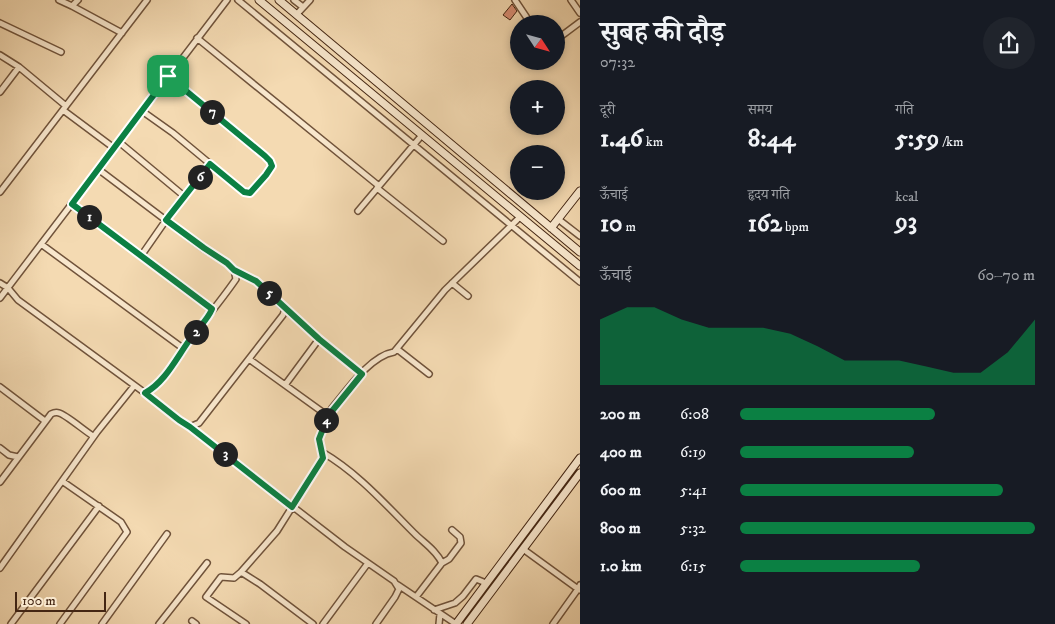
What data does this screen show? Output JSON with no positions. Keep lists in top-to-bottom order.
{
  "scale_bar": "100 m",
  "north": "bottom right",
  "page": {
    "heading": ["सुबह की दौड़", "07:32"],
    "map_buttons": ["+", "−"],
    "stats": [
      ["दूरी", "1.46 km"],
      ["समय", "8:44"],
      ["गति", "5:59 /km"],
      ["ऊँचाई", "10 m"],
      ["हृदय गति", "162 bpm"],
      ["kcal", "93"]
    ],
    "pins": [
      "7",
      "6",
      "1",
      "5",
      "2",
      "4",
      "3"
    ],
    "chart": ["ऊँचाई", "60–70 m"],
    "list": [
      {
        "name": "200 m",
        "note": "6:08"
      },
      {
        "name": "400 m",
        "note": "6:19"
      },
      {
        "name": "600 m",
        "note": "5:41"
      },
      {
        "name": "800 m",
        "note": "5:32"
      },
      {
        "name": "1.0 km",
        "note": "6:15"
      }
    ],
    "scale": "100 m"
  }
}
